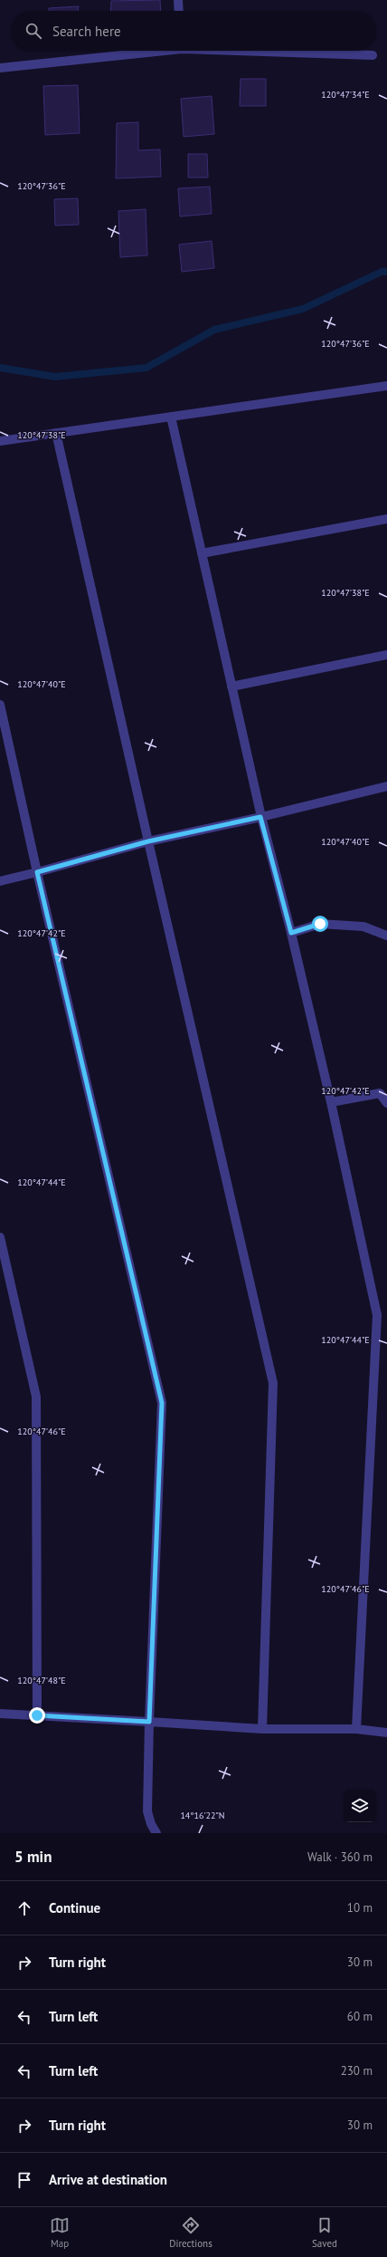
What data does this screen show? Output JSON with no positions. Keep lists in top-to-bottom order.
{
  "page": {
    "search": "Search here",
    "heading": ["5 min", "Walk · 360 m"],
    "list": [
      ["Continue", "10 m"],
      ["Turn right", "30 m"],
      ["Turn left", "60 m"],
      ["Turn left", "230 m"],
      ["Turn right", "30 m"],
      "Arrive at destination"
    ],
    "nav": ["Map", "Directions", "Saved"]
  },
  "coordinates": [
    "120°47'34\"E",
    "120°47'36\"E",
    "120°47'38\"E",
    "120°47'40\"E",
    "120°47'42\"E",
    "120°47'44\"E",
    "120°47'46\"E",
    "120°47'48\"E",
    "14°16'22\"N"
  ]
}
